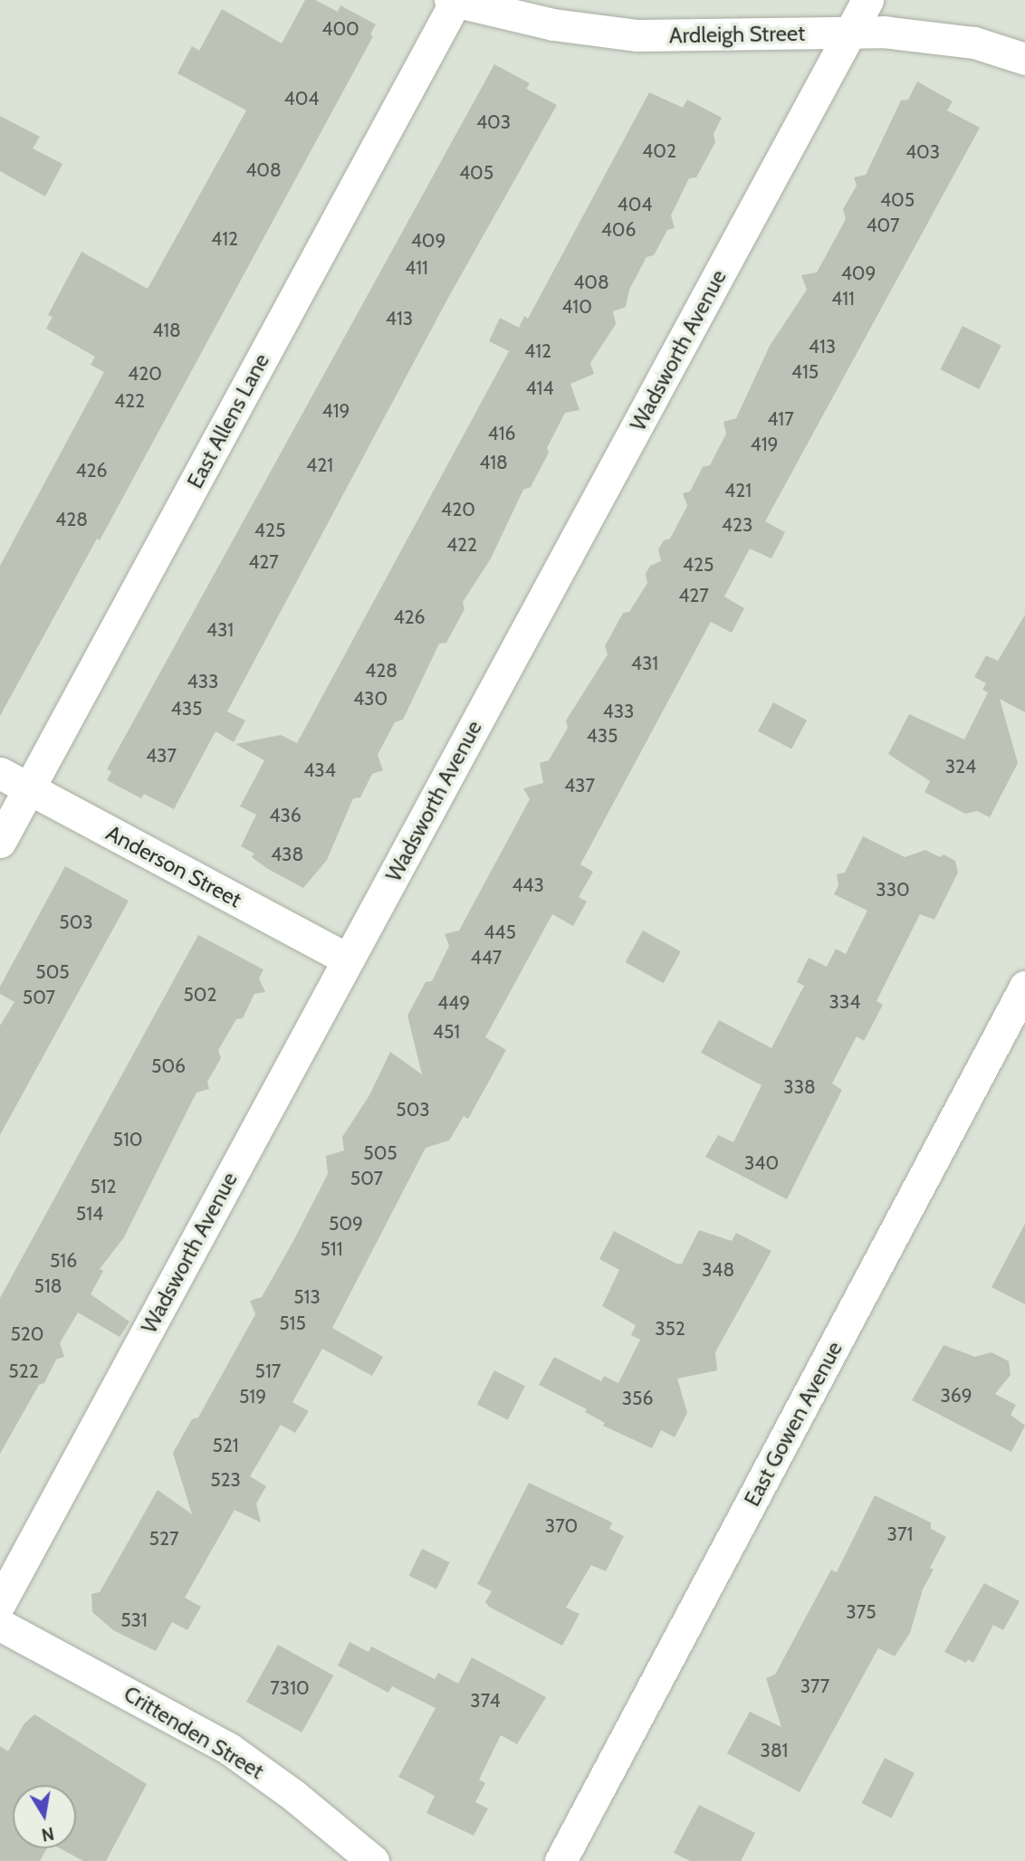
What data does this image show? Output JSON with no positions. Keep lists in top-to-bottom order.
{
  "streets": {
    "street": [
      "Ardleigh Street",
      "Wadsworth Avenue",
      "East Allens Lane",
      "Anderson Street",
      "East Gowen Avenue",
      "Crittenden Street"
    ]
  },
  "crossings": [
    ["Ardleigh Street", "Wadsworth Avenue"],
    ["Ardleigh Street", "East Allens Lane"],
    ["Wadsworth Avenue", "Anderson Street"],
    ["East Allens Lane", "Anderson Street"]
  ],
  "house_numbers": [
    "400",
    "404",
    "403",
    "402",
    "403",
    "408",
    "405",
    "405",
    "404",
    "407",
    "406",
    "412",
    "409",
    "411",
    "409",
    "408",
    "411",
    "410",
    "413",
    "418",
    "413",
    "412",
    "415",
    "420",
    "414",
    "422",
    "419",
    "417",
    "416",
    "419",
    "418",
    "421",
    "426",
    "421",
    "420",
    "428",
    "423",
    "425",
    "422",
    "427",
    "425",
    "427",
    "426",
    "431",
    "431",
    "428",
    "433",
    "430",
    "435",
    "433",
    "435",
    "437",
    "324",
    "434",
    "437",
    "436",
    "438",
    "443",
    "330",
    "503",
    "445",
    "447",
    "505",
    "502",
    "507",
    "334",
    "449",
    "451",
    "506",
    "338",
    "503",
    "510",
    "505",
    "340",
    "507",
    "512",
    "514",
    "509",
    "511",
    "516",
    "348",
    "518",
    "513",
    "515",
    "352",
    "520",
    "522",
    "517",
    "369",
    "519",
    "356",
    "521",
    "523",
    "370",
    "371",
    "527",
    "375",
    "531",
    "377",
    "7310",
    "374",
    "381"
  ],
  "north": "bottom"
}
